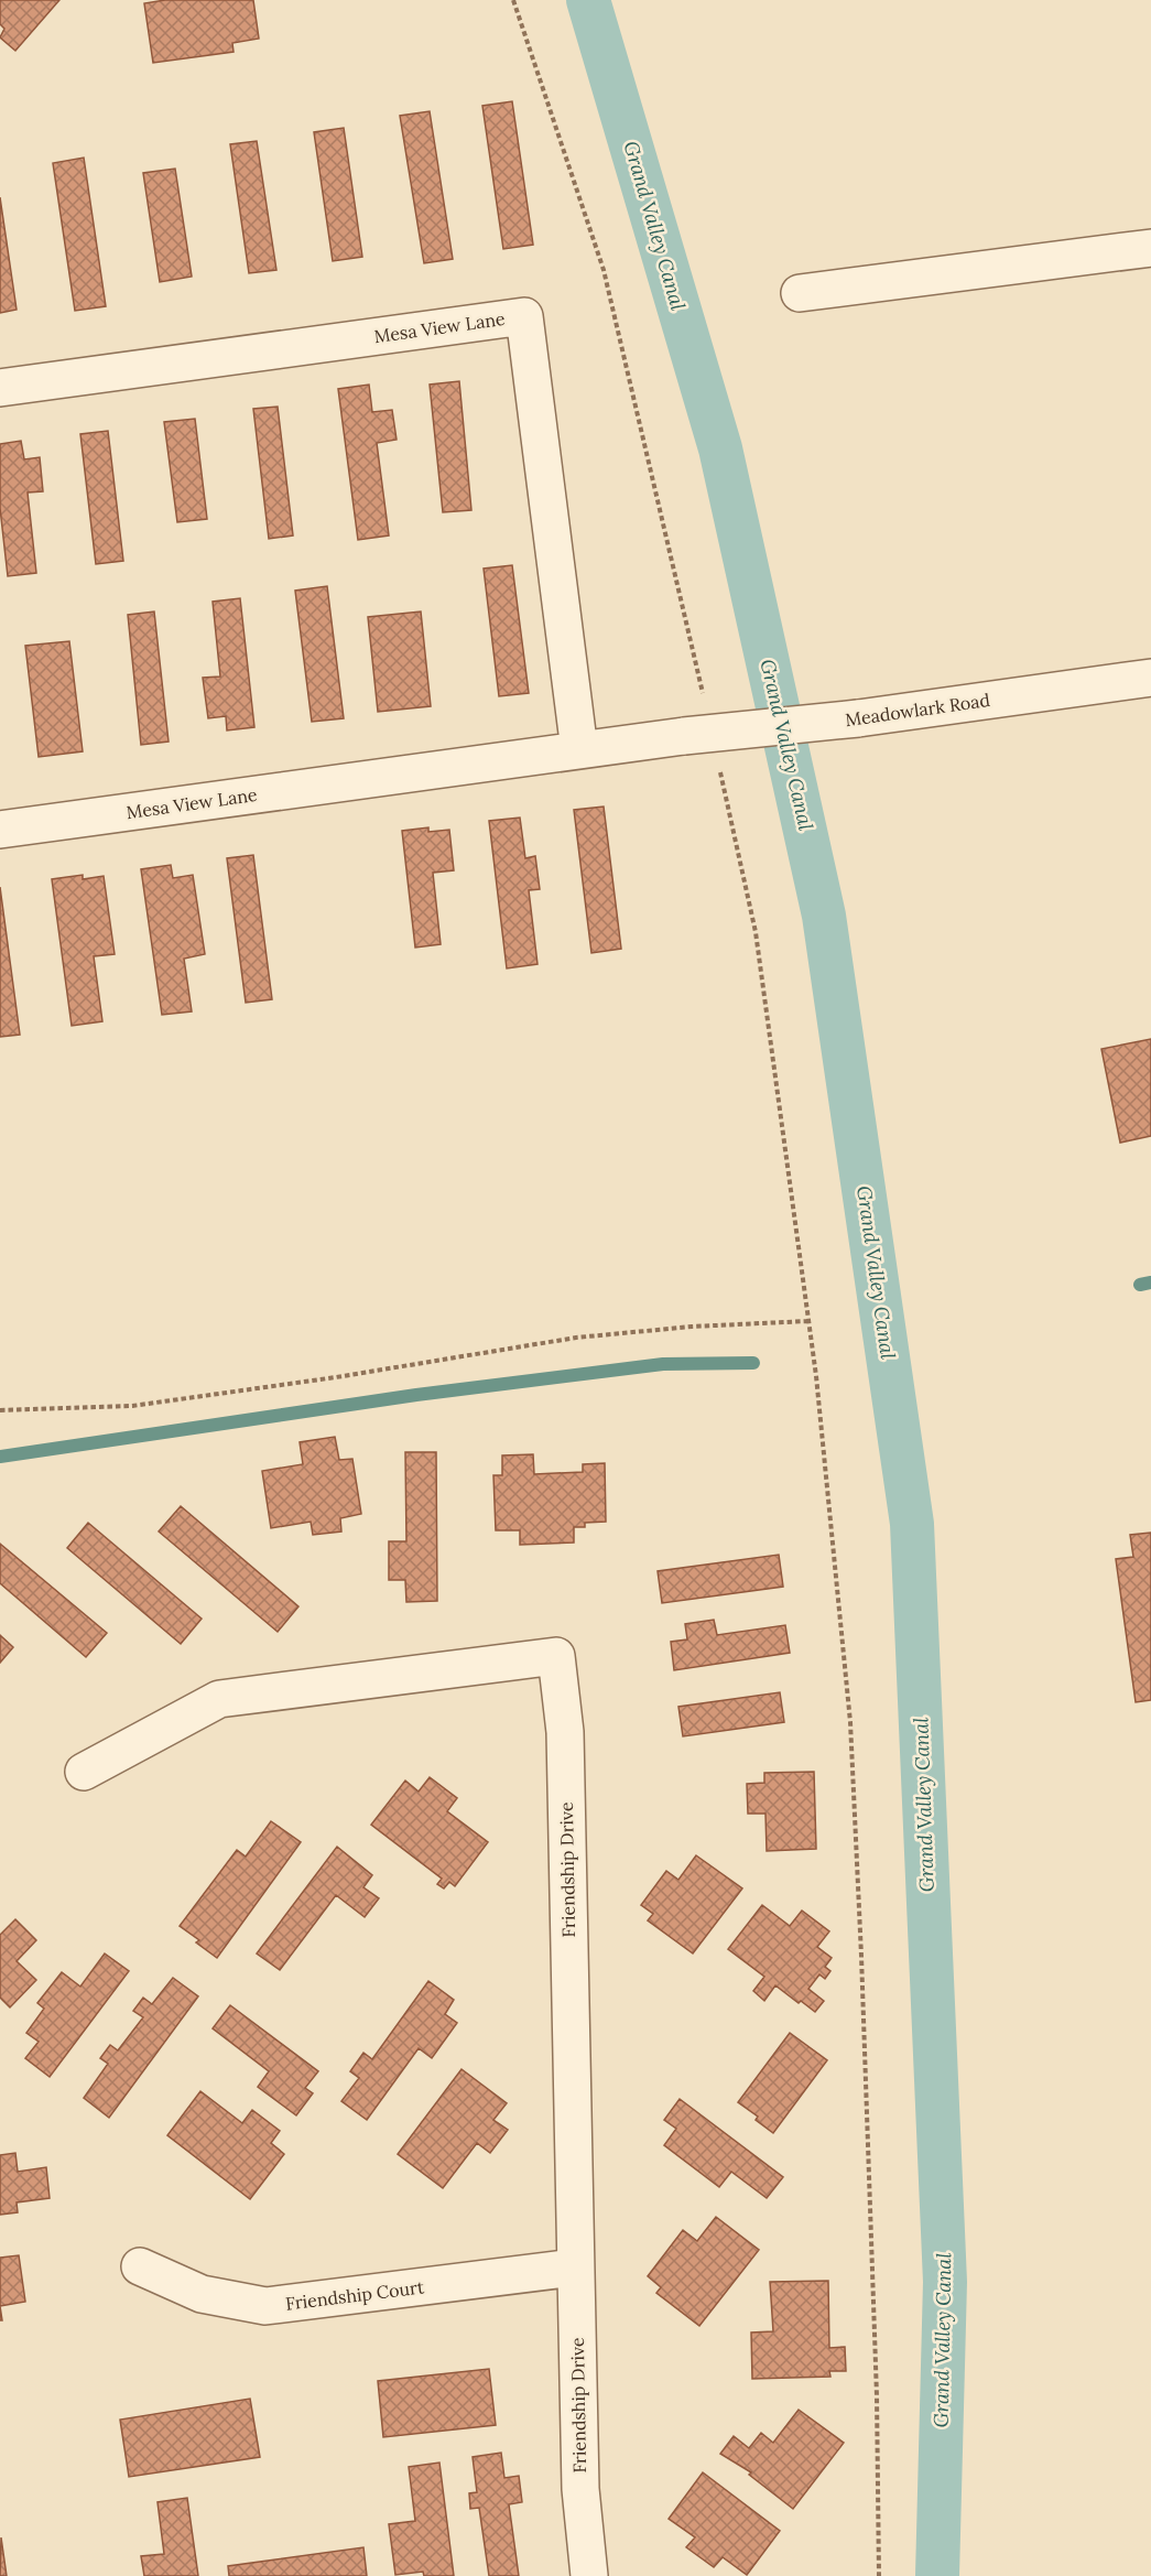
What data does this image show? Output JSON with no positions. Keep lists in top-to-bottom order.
{
  "streets": {
    "street": [
      "Mesa View Lane",
      "Meadowlark Road",
      "Friendship Drive",
      "Friendship Court"
    ]
  },
  "crossings": [
    ["Mesa View Lane", "Meadowlark Road"],
    ["Friendship Drive", "Friendship Court"]
  ],
  "water": ["Grand Valley Canal"]
}
